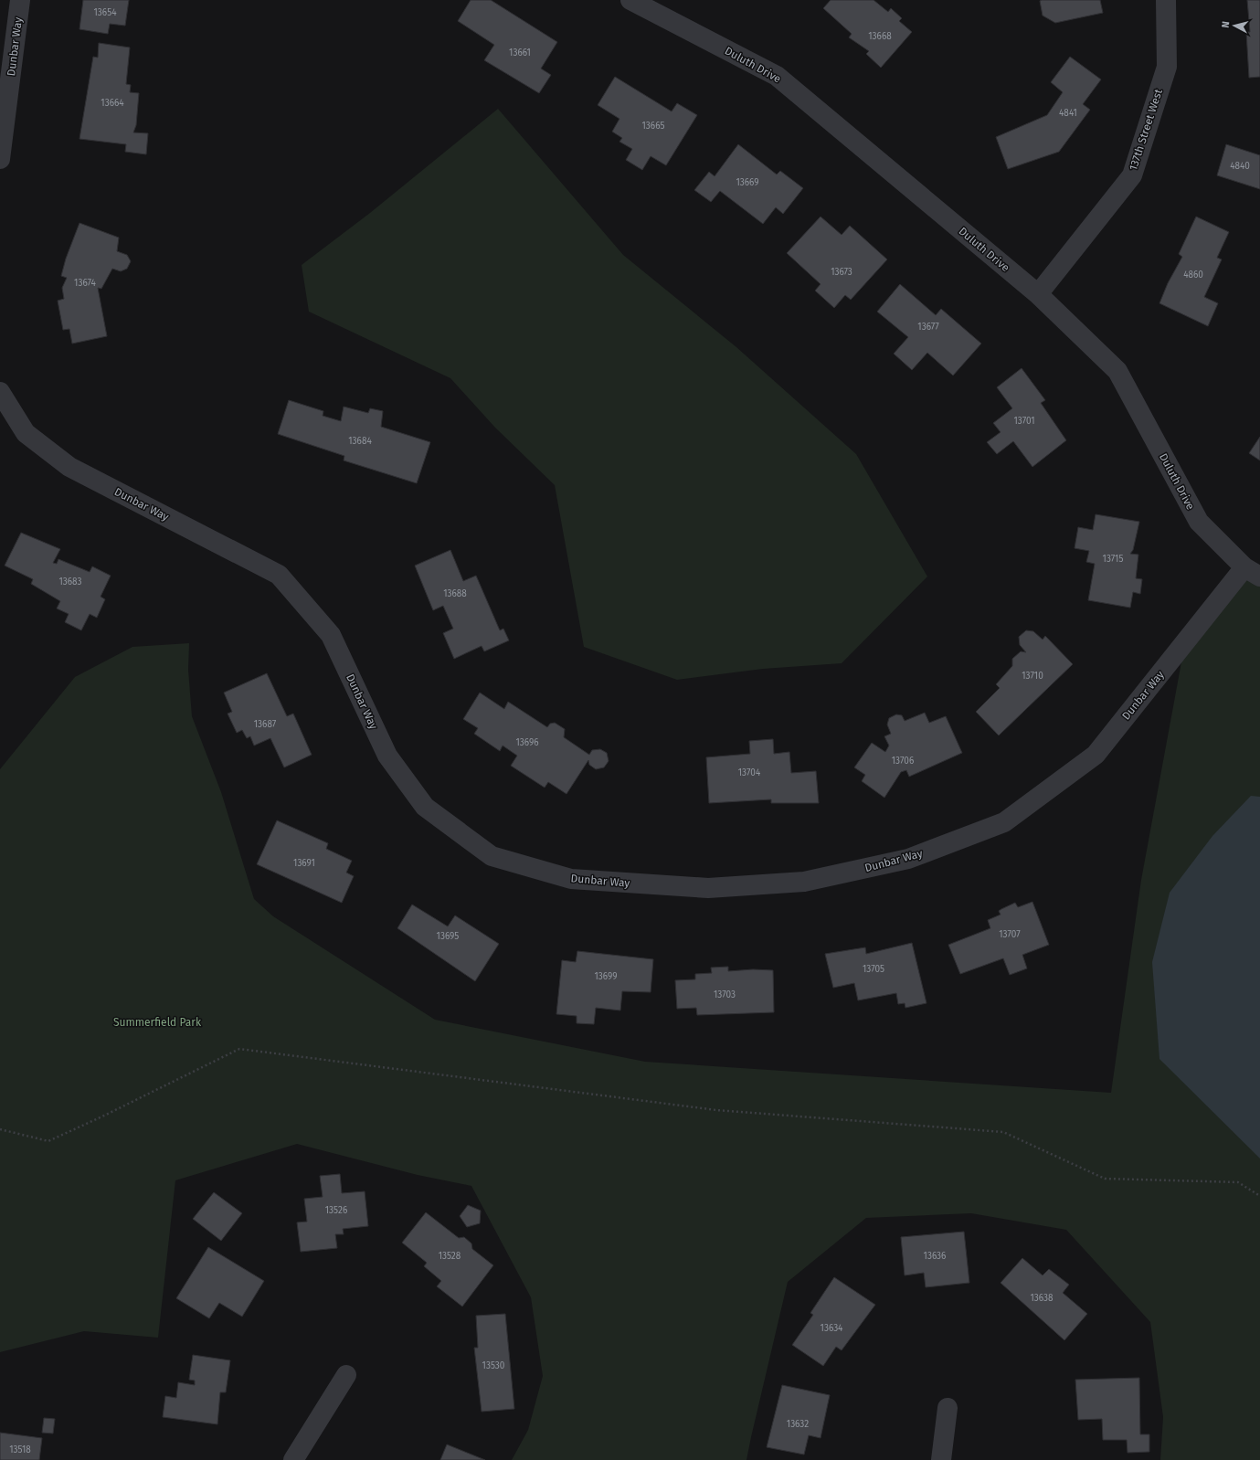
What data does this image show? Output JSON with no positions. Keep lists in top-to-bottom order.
{
  "streets": {
    "street": ["Dunbar Way", "Duluth Drive", "137th Street West"]
  },
  "crossings": [
    ["Dunbar Way", "Duluth Drive"],
    ["Duluth Drive", "137th Street West"]
  ],
  "parks": ["Summerfield Park"],
  "house_numbers": [
    "13654",
    "13668",
    "13661",
    "13664",
    "4841",
    "13665",
    "4840",
    "13669",
    "13673",
    "4860",
    "13674",
    "13677",
    "13701",
    "13684",
    "13715",
    "13683",
    "13688",
    "13710",
    "13687",
    "13696",
    "13706",
    "13704",
    "13691",
    "13707",
    "13695",
    "13705",
    "13699",
    "13703",
    "13526",
    "13528",
    "13636",
    "13638",
    "13634",
    "13530",
    "13632",
    "13518"
  ],
  "north": "left"
}
